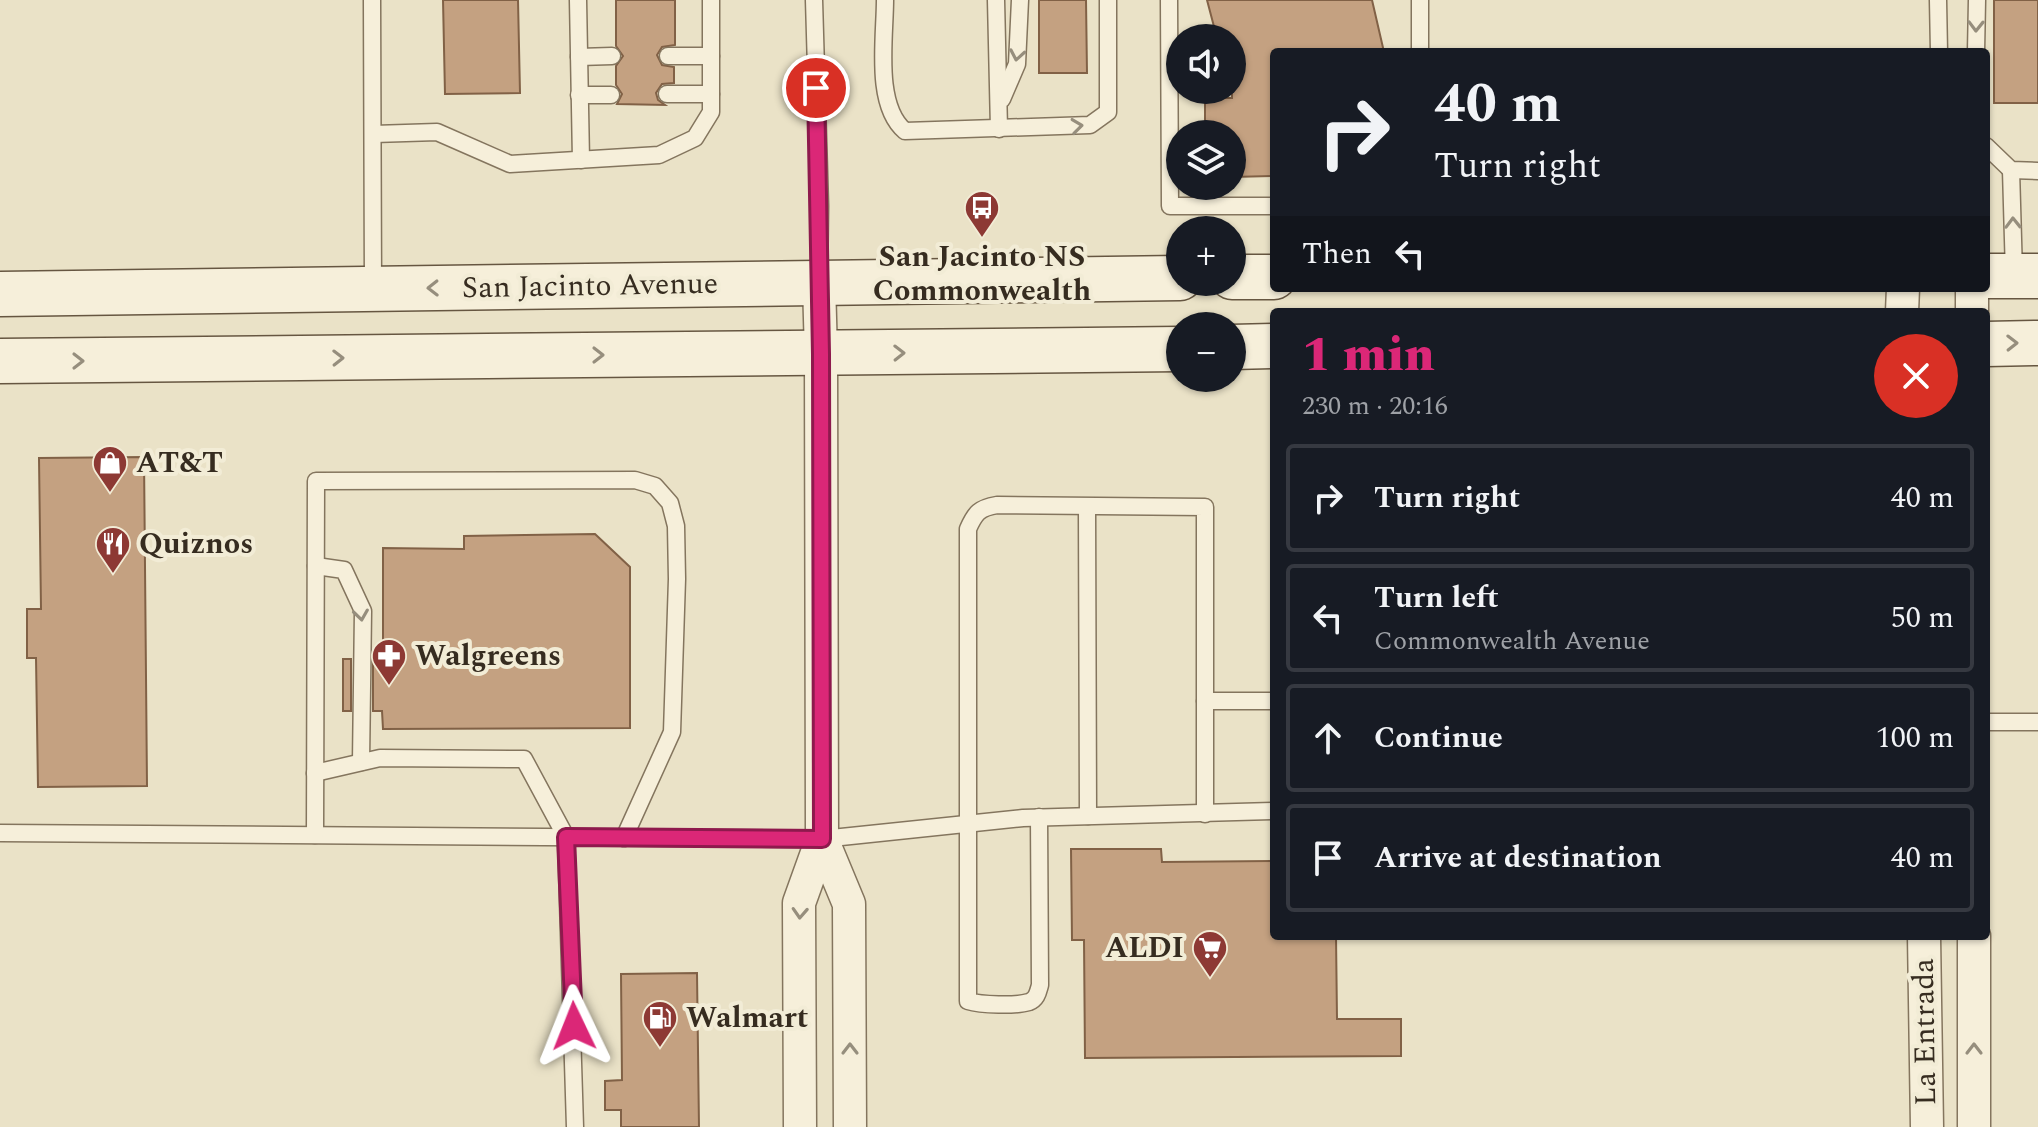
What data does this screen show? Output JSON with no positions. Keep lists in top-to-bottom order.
{
  "streets": {
    "main road": ["San Jacinto Avenue"],
    "street": ["La Entrada"]
  },
  "places": {
    "bus stop": ["San Jacinto NS Commonwealth"],
    "shop": ["AT&T"],
    "restaurant": ["Quiznos"],
    "pharmacy": ["Walgreens"],
    "supermarket": ["ALDI"],
    "fuel station": ["Walmart"]
  },
  "page": {
    "map_buttons": ["+", "−"],
    "turn": ["40 m", "Turn right"],
    "then": "Then",
    "heading": ["1 min", "230 m · 20:16"],
    "list": [
      {
        "name": "Turn right",
        "value": "40 m"
      },
      {
        "name": "Turn left",
        "note": "Commonwealth Avenue",
        "value": "50 m"
      },
      {
        "name": "Continue",
        "value": "100 m"
      },
      {
        "name": "Arrive at destination",
        "value": "40 m"
      }
    ]
  }
}
